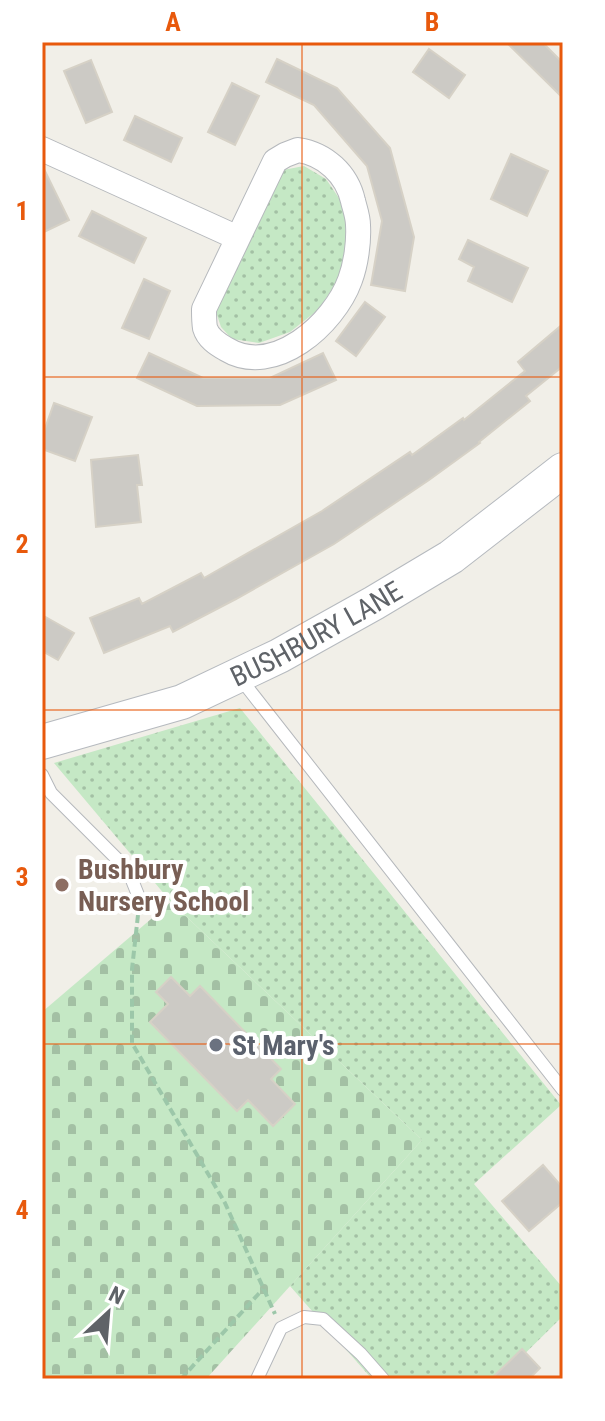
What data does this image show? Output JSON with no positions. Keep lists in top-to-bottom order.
{
  "streets": {
    "street": ["BUSHBURY LANE"]
  },
  "places": ["Bushbury Nursery School", "St Mary's"],
  "north": "top right",
  "grid": {
    "columns": ["A", "B"],
    "rows": [
      "1",
      "2",
      "3",
      "4"
    ]
  }
}
